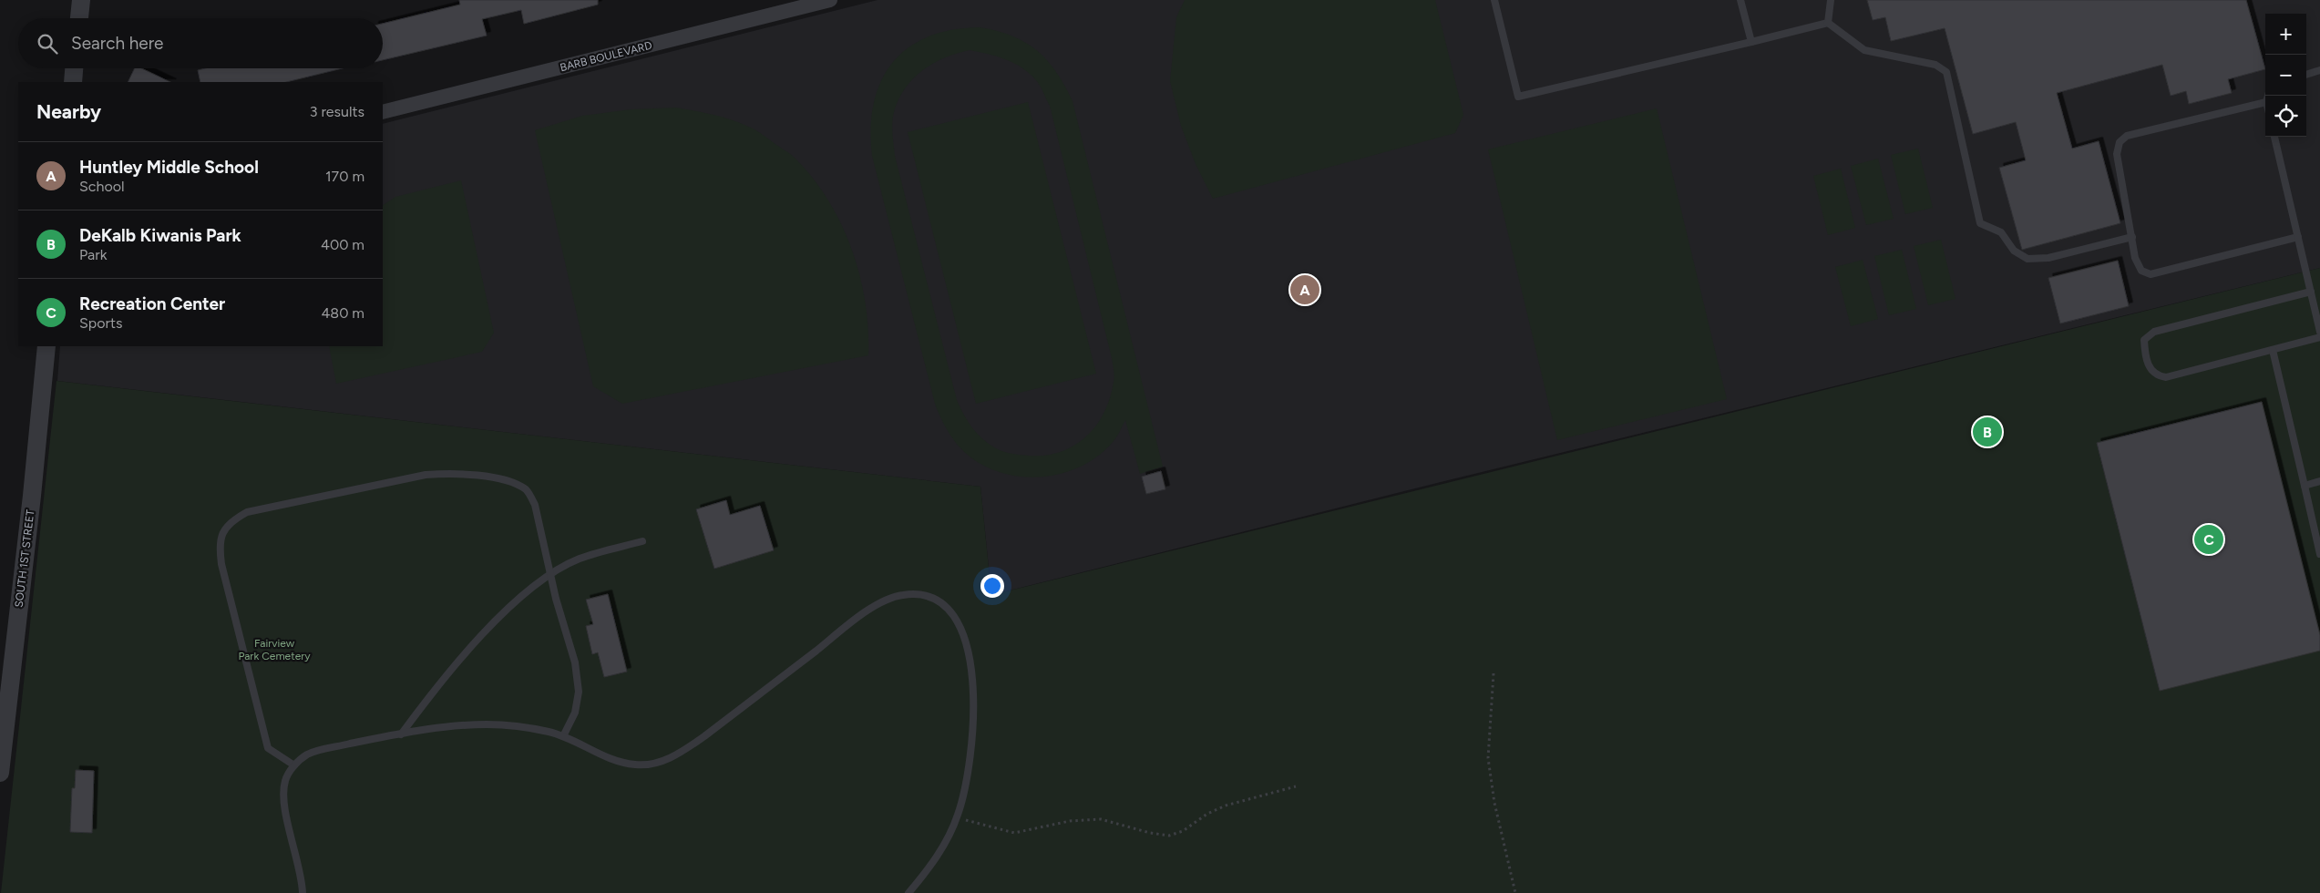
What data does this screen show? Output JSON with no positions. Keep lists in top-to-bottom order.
{
  "streets": {
    "street": ["BARB BOULEVARD", "SOUTH 1ST STREET"]
  },
  "parks": ["Fairview Park Cemetery"],
  "page": {
    "map_buttons": ["+", "−"],
    "search": "Search here",
    "heading": ["Nearby", "3 results"],
    "list": [
      {
        "mark": "A",
        "name": "Huntley Middle School",
        "note": "School",
        "value": "170 m"
      },
      {
        "mark": "B",
        "name": "DeKalb Kiwanis Park",
        "note": "Park",
        "value": "400 m"
      },
      {
        "mark": "C",
        "name": "Recreation Center",
        "note": "Sports",
        "value": "480 m"
      }
    ],
    "pins": ["A", "B", "C"]
  }
}
